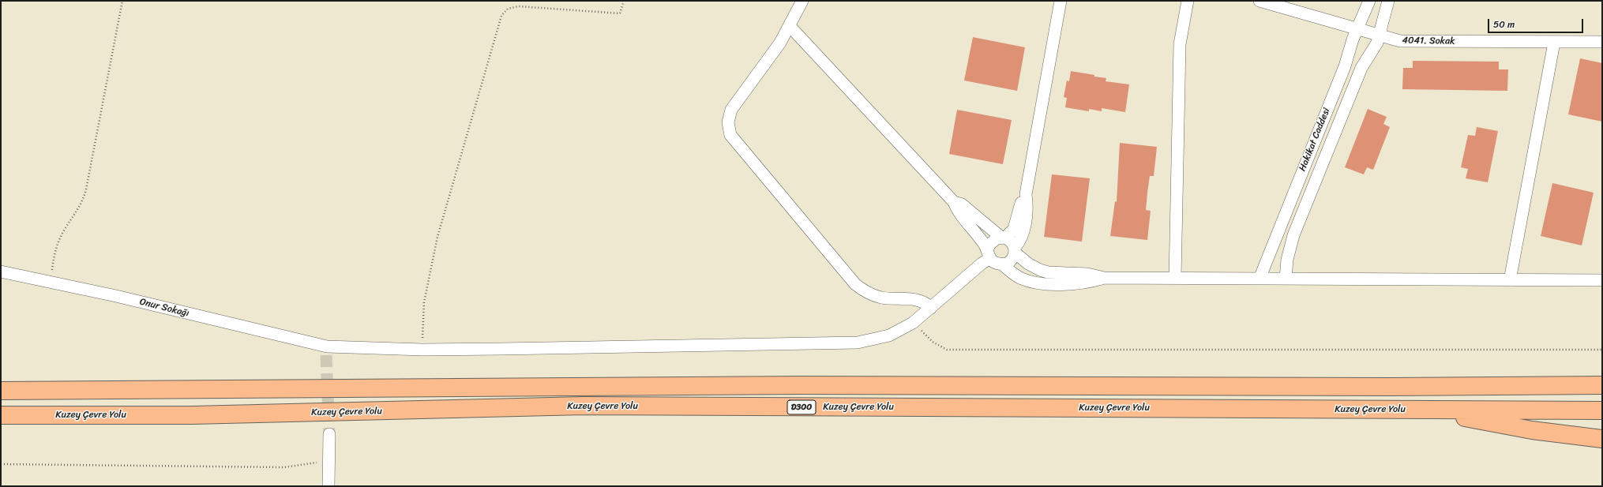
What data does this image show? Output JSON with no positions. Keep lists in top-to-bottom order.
{
  "streets": {
    "highway": ["Kuzey Çevre Yolu", "D300"],
    "street": ["4041. Sokak", "Hakikat Caddesi", "Onur Sokağı"]
  },
  "crossings": [
    ["4041. Sokak", "Hakikat Caddesi"]
  ],
  "scale_bar": "50 m"
}
